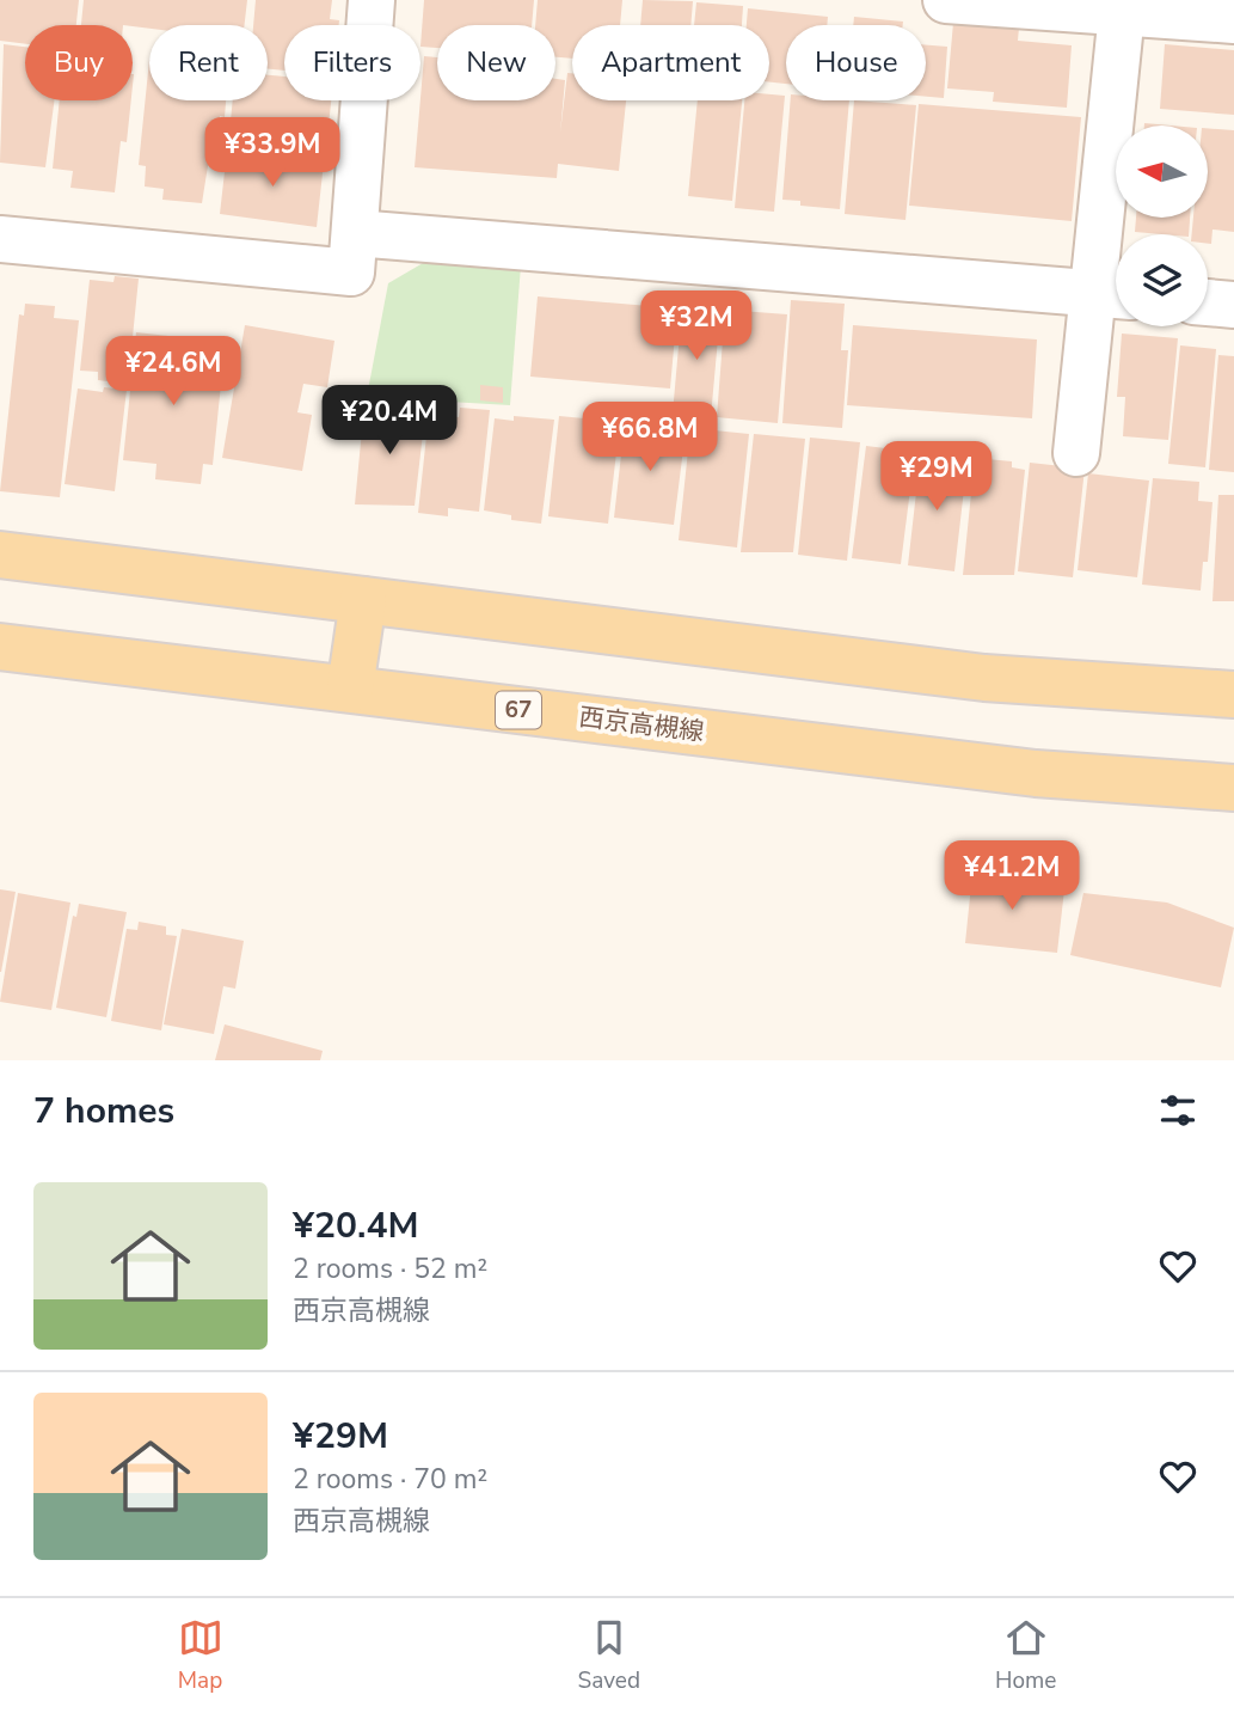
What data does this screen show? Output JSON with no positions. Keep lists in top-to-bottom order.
{
  "streets": {
    "main road": ["67", "西京高槻線"]
  },
  "north": "left",
  "page": {
    "chip": [
      "Buy",
      "Rent",
      "Filters",
      "New",
      "Apartment",
      "House"
    ],
    "price": [
      "¥33.9M",
      "¥32M",
      "¥24.6M",
      "¥20.4M",
      "¥66.8M",
      "¥29M",
      "¥41.2M"
    ],
    "heading": "7 homes",
    "list": [
      {
        "name": "¥20.4M",
        "note": "2 rooms · 52 m² · 西京高槻線"
      },
      {
        "name": "¥29M",
        "note": "2 rooms · 70 m² · 西京高槻線"
      }
    ],
    "tabs": ["Map", "Saved", "Home"]
  }
}
